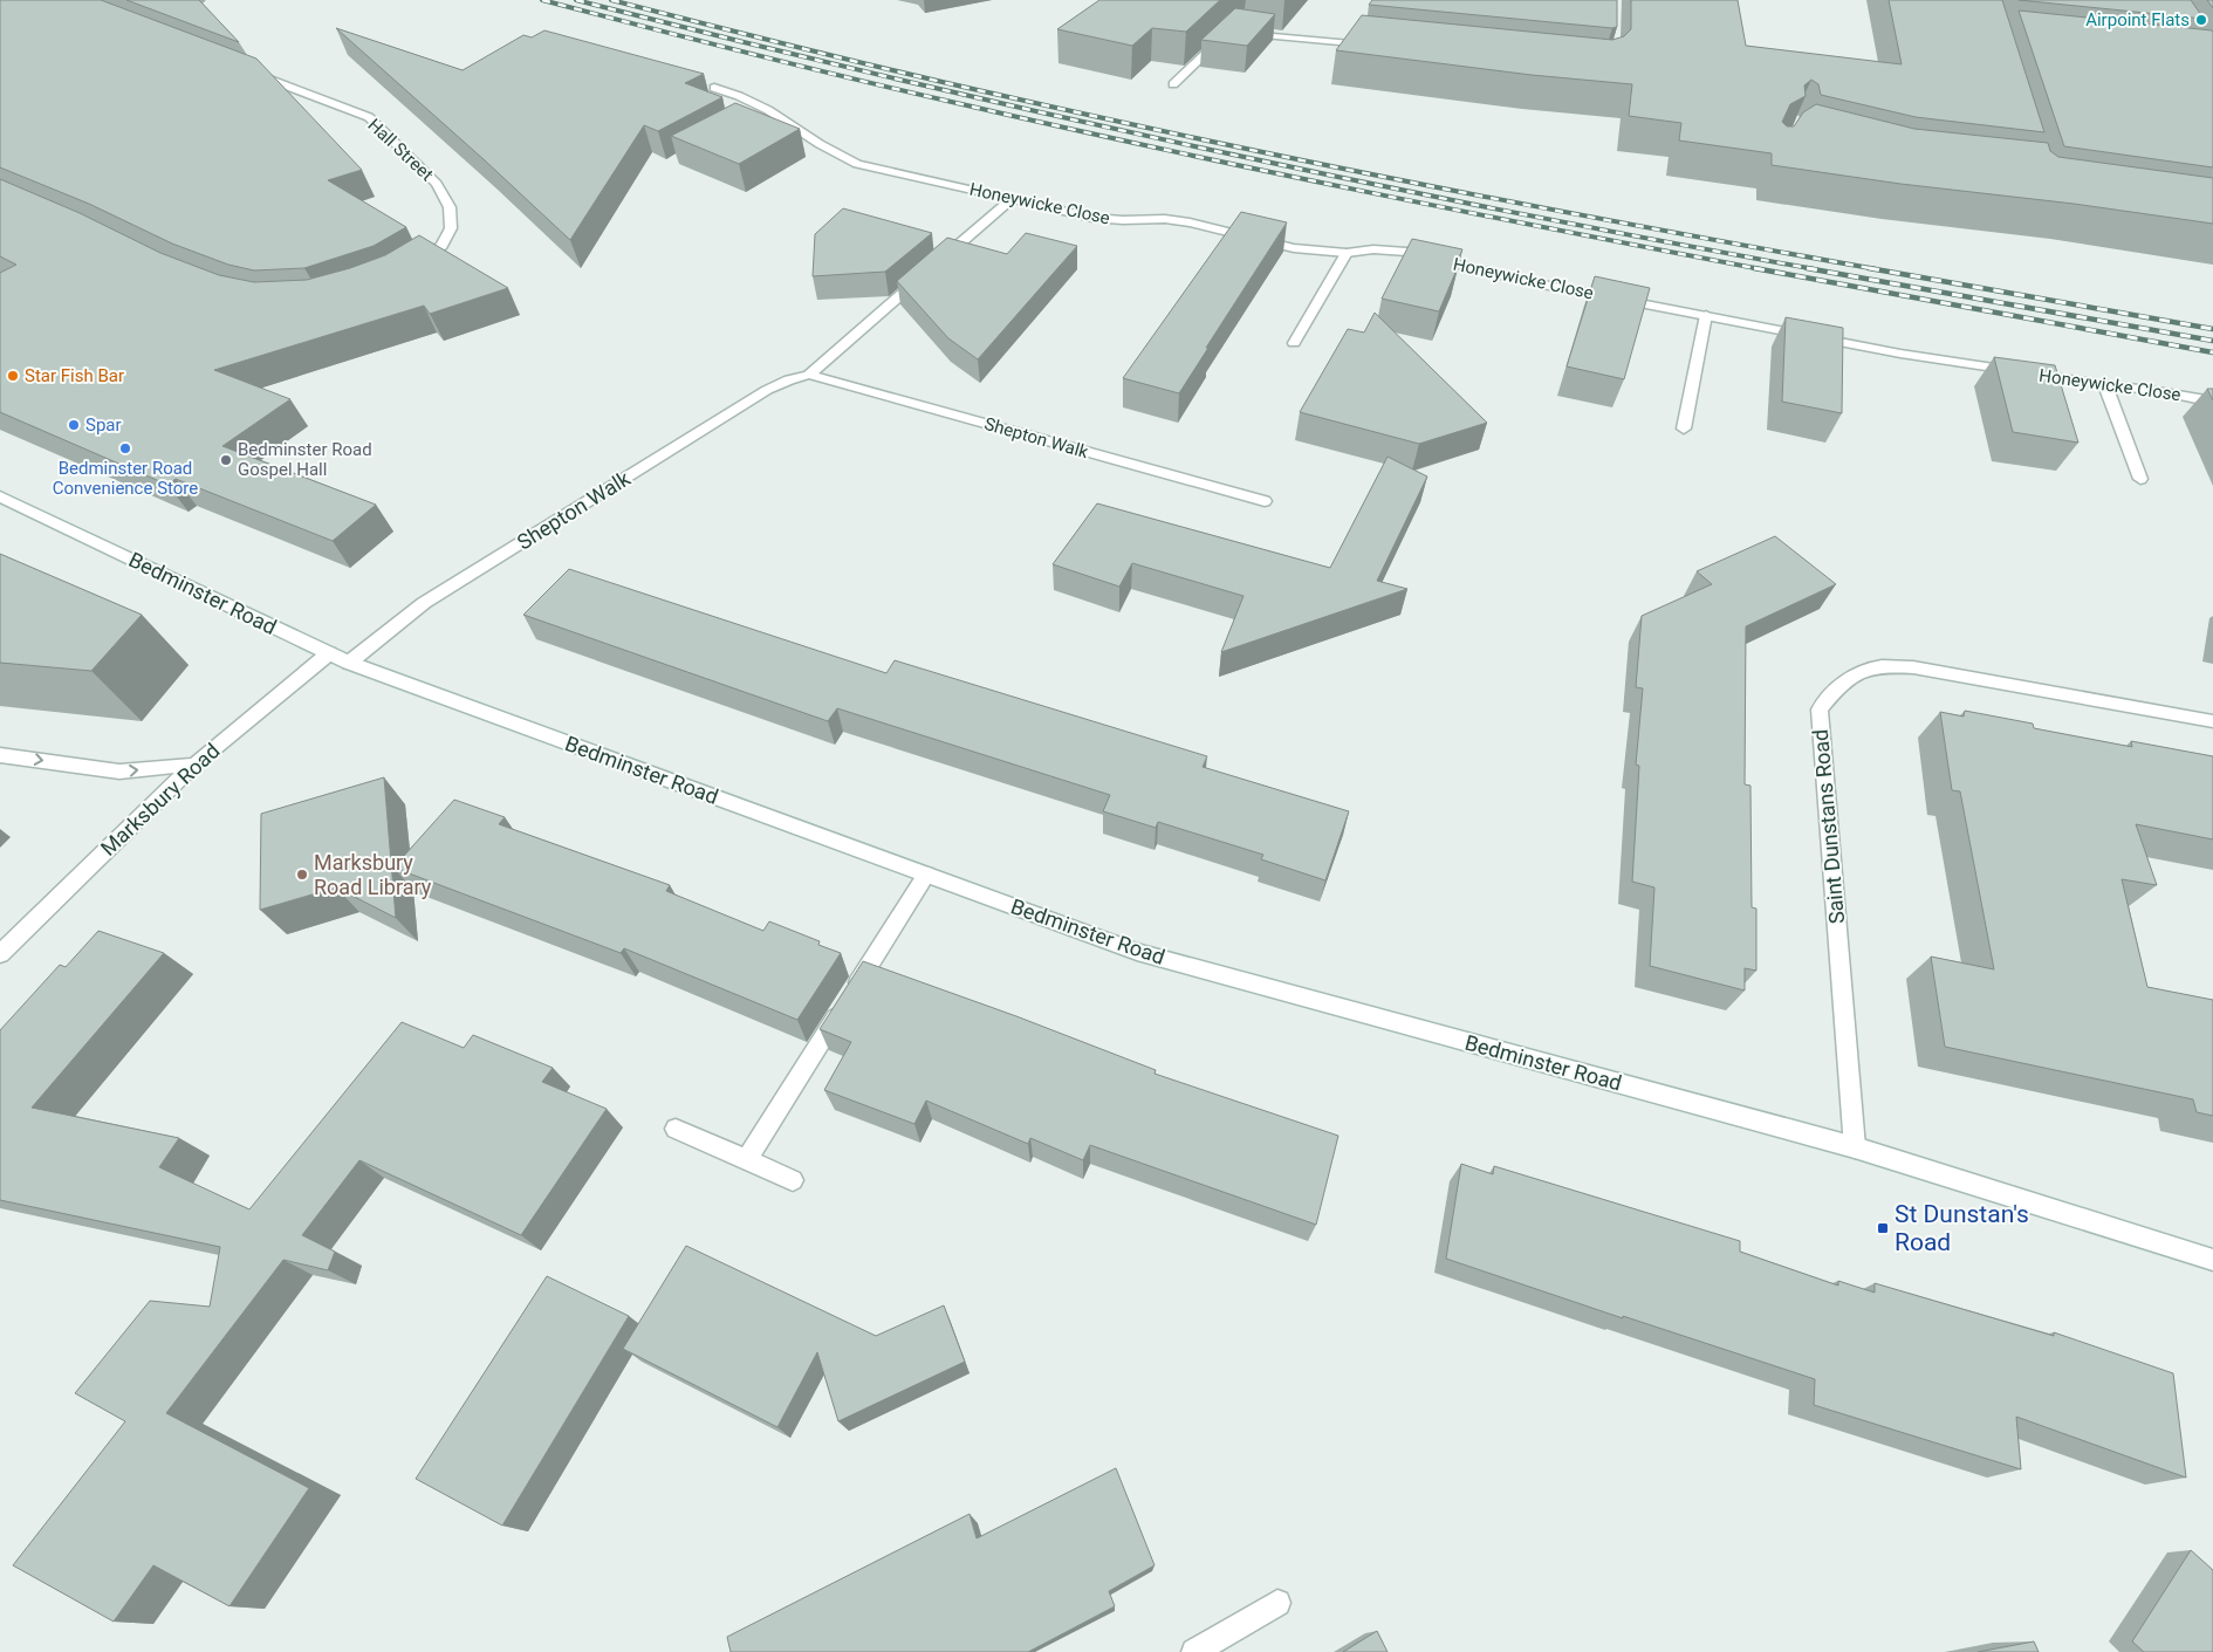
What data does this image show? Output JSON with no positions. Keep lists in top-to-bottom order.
{
  "streets": {
    "street": [
      "Hall Street",
      "Honeywicke Close",
      "Shepton Walk",
      "Bedminster Road",
      "Marksbury Road",
      "Saint Dunstans Road"
    ]
  },
  "crossings": [
    ["Honeywicke Close", "Shepton Walk"],
    ["Shepton Walk", "Bedminster Road"],
    ["Bedminster Road", "Marksbury Road"],
    ["Bedminster Road", "Saint Dunstans Road"]
  ],
  "places": {
    "other": [
      "Airpoint Flats",
      "Star Fish Bar",
      "Spar",
      "Bedminster Road Convenience Store",
      "Bedminster Road Gospel Hall",
      "Marksbury Road Library"
    ],
    "transit": ["St Dunstan's Road"]
  }
}
